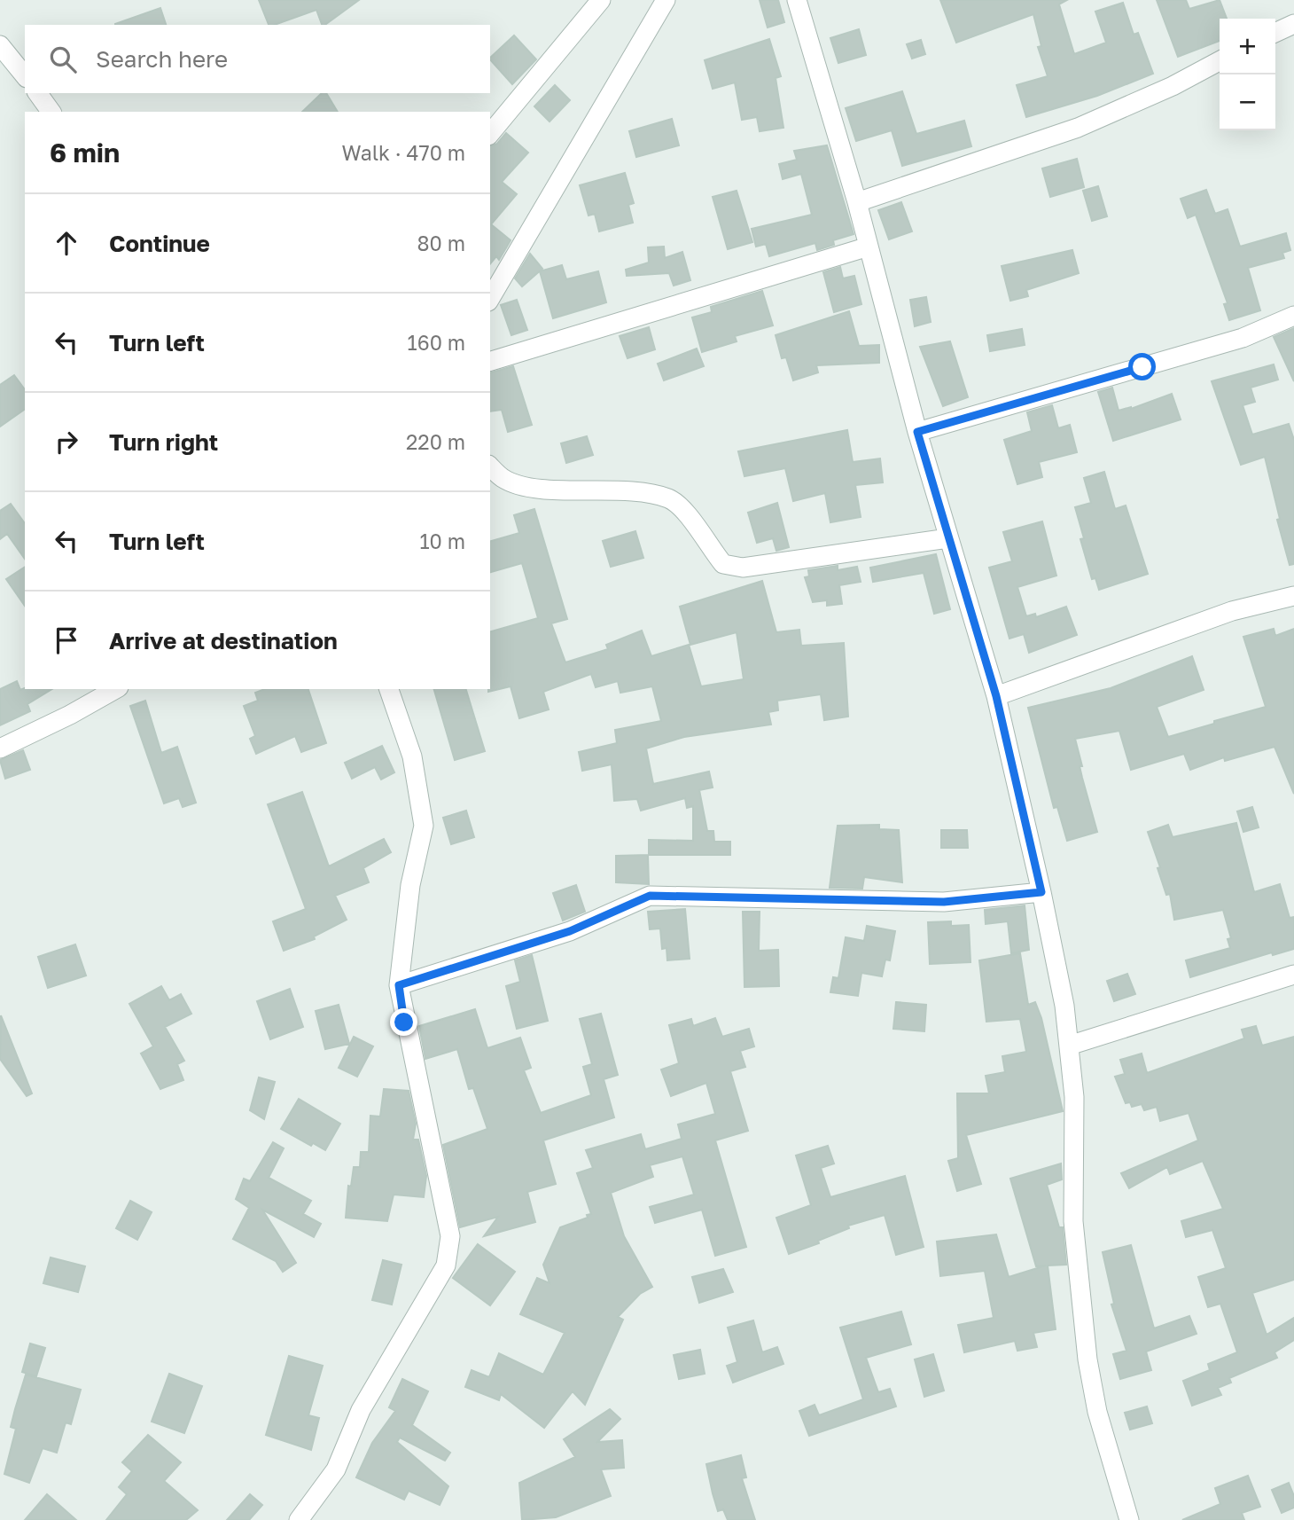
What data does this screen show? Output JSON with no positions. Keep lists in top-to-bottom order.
{
  "page": {
    "map_buttons": ["+", "−"],
    "search": "Search here",
    "heading": ["6 min", "Walk · 470 m"],
    "list": [
      ["Continue", "80 m"],
      ["Turn left", "160 m"],
      ["Turn right", "220 m"],
      ["Turn left", "10 m"],
      "Arrive at destination"
    ]
  }
}
